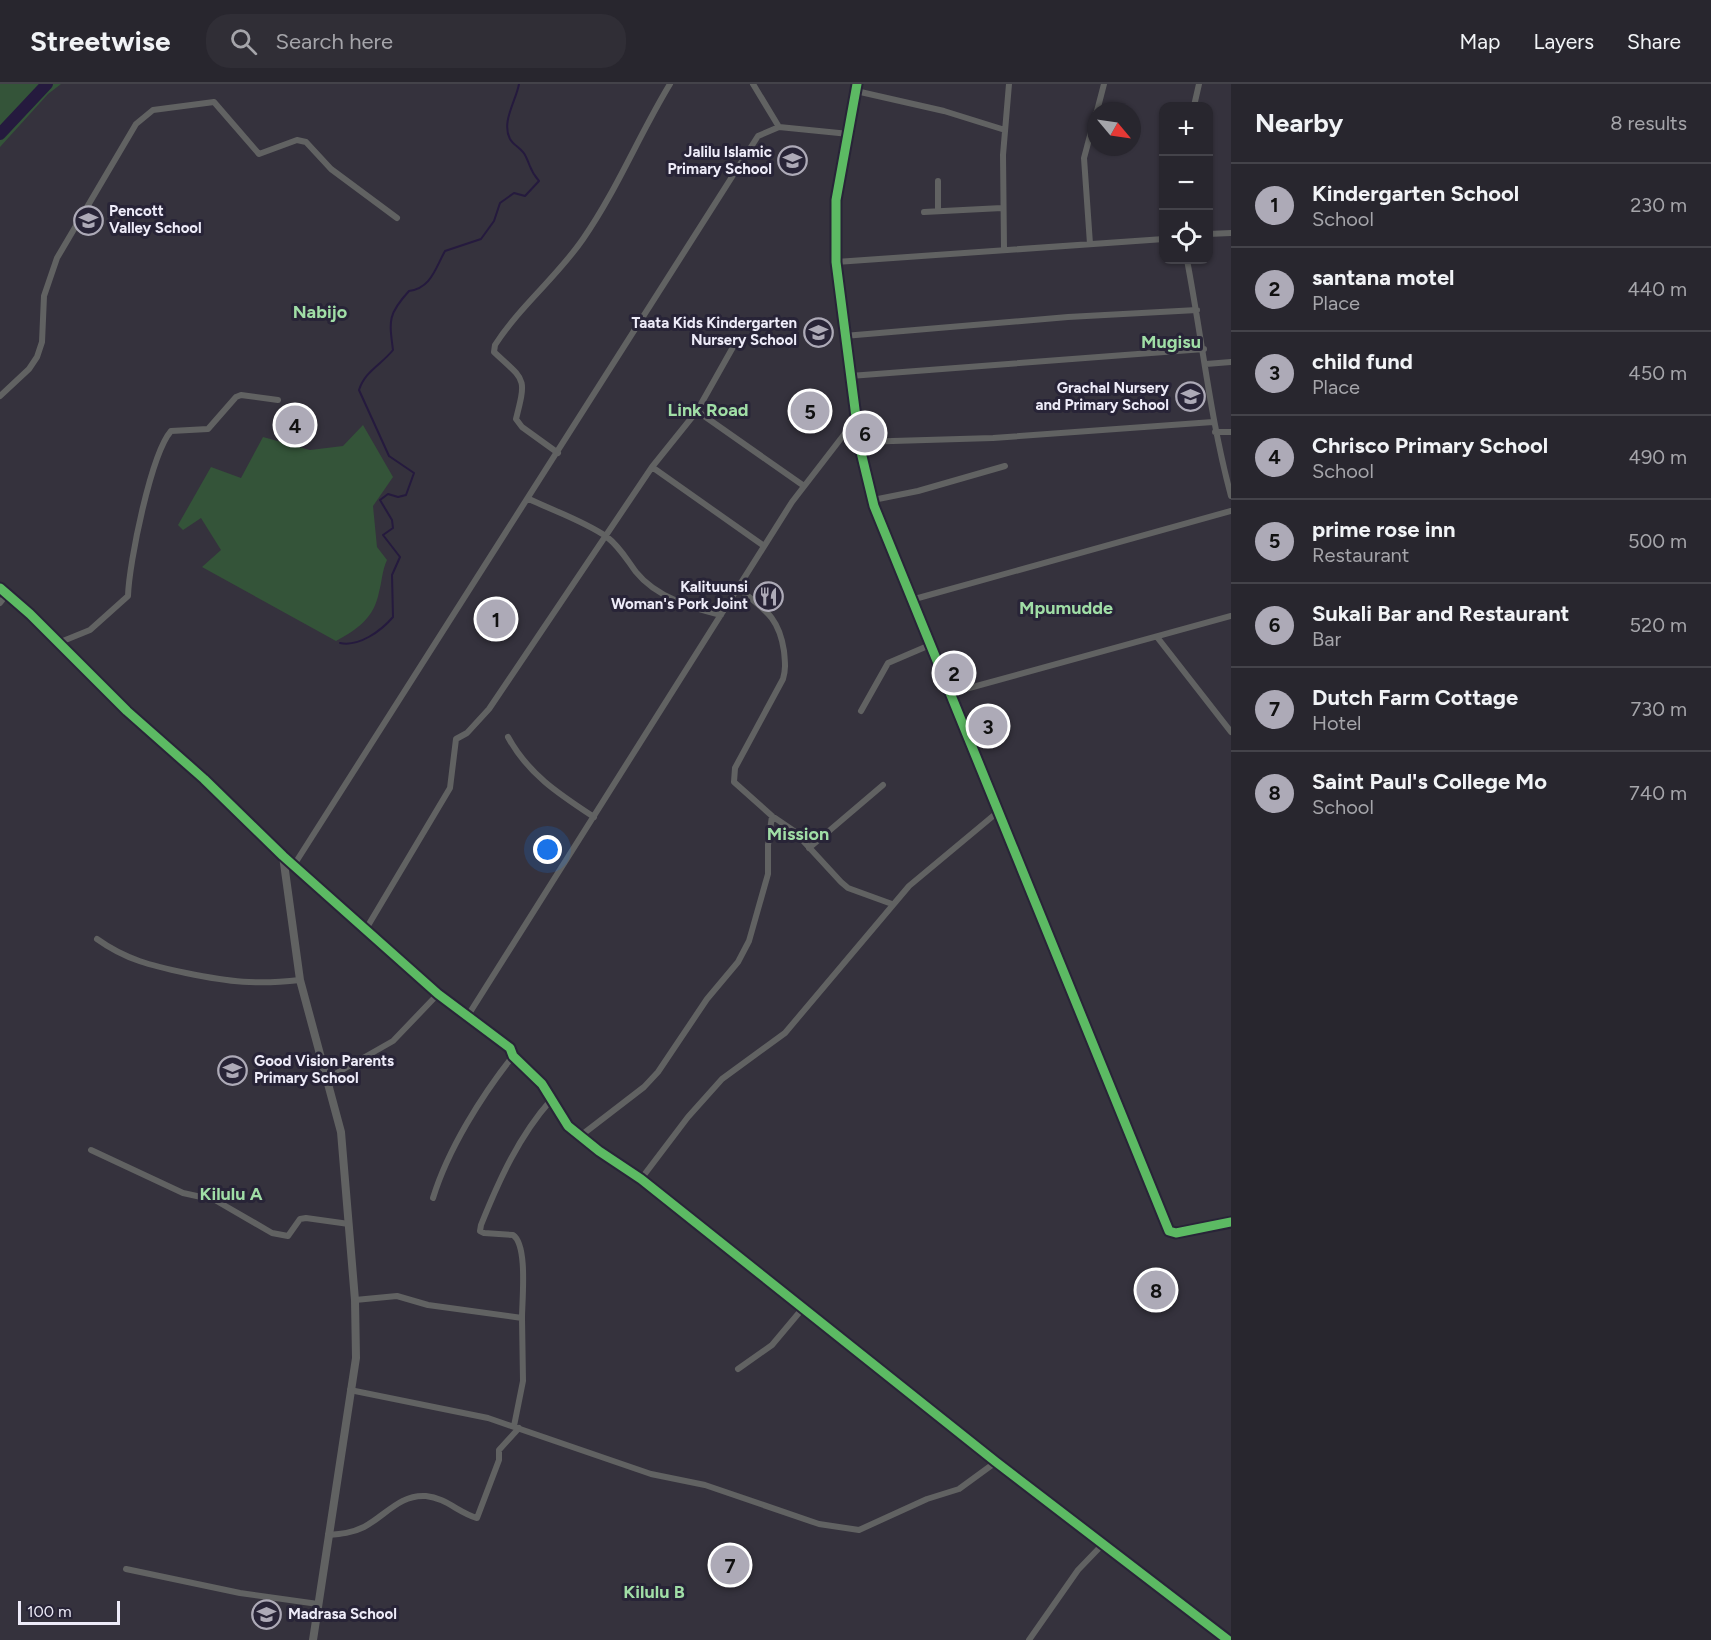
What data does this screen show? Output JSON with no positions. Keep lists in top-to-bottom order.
{
  "districts": [
    "Nabijo",
    "Mugisu",
    "Link Road",
    "Mpumudde",
    "Mission",
    "Kilulu A",
    "Kilulu B"
  ],
  "places": {
    "school or university": [
      "Jalilu Islamic Primary School",
      "Pencott Valley School",
      "Taata Kids Kindergarten Nursery School",
      "Grachal Nursery and Primary School",
      "Good Vision Parents Primary School",
      "Madrasa School"
    ],
    "restaurant": ["Kalituunsi Woman's Pork Joint"]
  },
  "scale_bar": "100 m",
  "north": "bottom right",
  "page": {
    "header": "Streetwise",
    "search": "Search here",
    "nav": ["Map", "Layers", "Share"],
    "heading": ["Nearby", "8 results"],
    "map_buttons": ["+", "−"],
    "list": [
      {
        "mark": "1",
        "name": "Kindergarten School",
        "note": "School",
        "value": "230 m"
      },
      {
        "mark": "2",
        "name": "santana motel",
        "note": "Place",
        "value": "440 m"
      },
      {
        "mark": "3",
        "name": "child fund",
        "note": "Place",
        "value": "450 m"
      },
      {
        "mark": "4",
        "name": "Chrisco Primary School",
        "note": "School",
        "value": "490 m"
      },
      {
        "mark": "5",
        "name": "prime rose inn",
        "note": "Restaurant",
        "value": "500 m"
      },
      {
        "mark": "6",
        "name": "Sukali Bar and Restaurant",
        "note": "Bar",
        "value": "520 m"
      },
      {
        "mark": "7",
        "name": "Dutch Farm Cottage",
        "note": "Hotel",
        "value": "730 m"
      },
      {
        "mark": "8",
        "name": "Saint Paul's College Mo",
        "note": "School",
        "value": "740 m"
      }
    ],
    "pins": [
      "5",
      "4",
      "6",
      "1",
      "2",
      "3",
      "8",
      "7"
    ],
    "scale": "100 m"
  }
}
